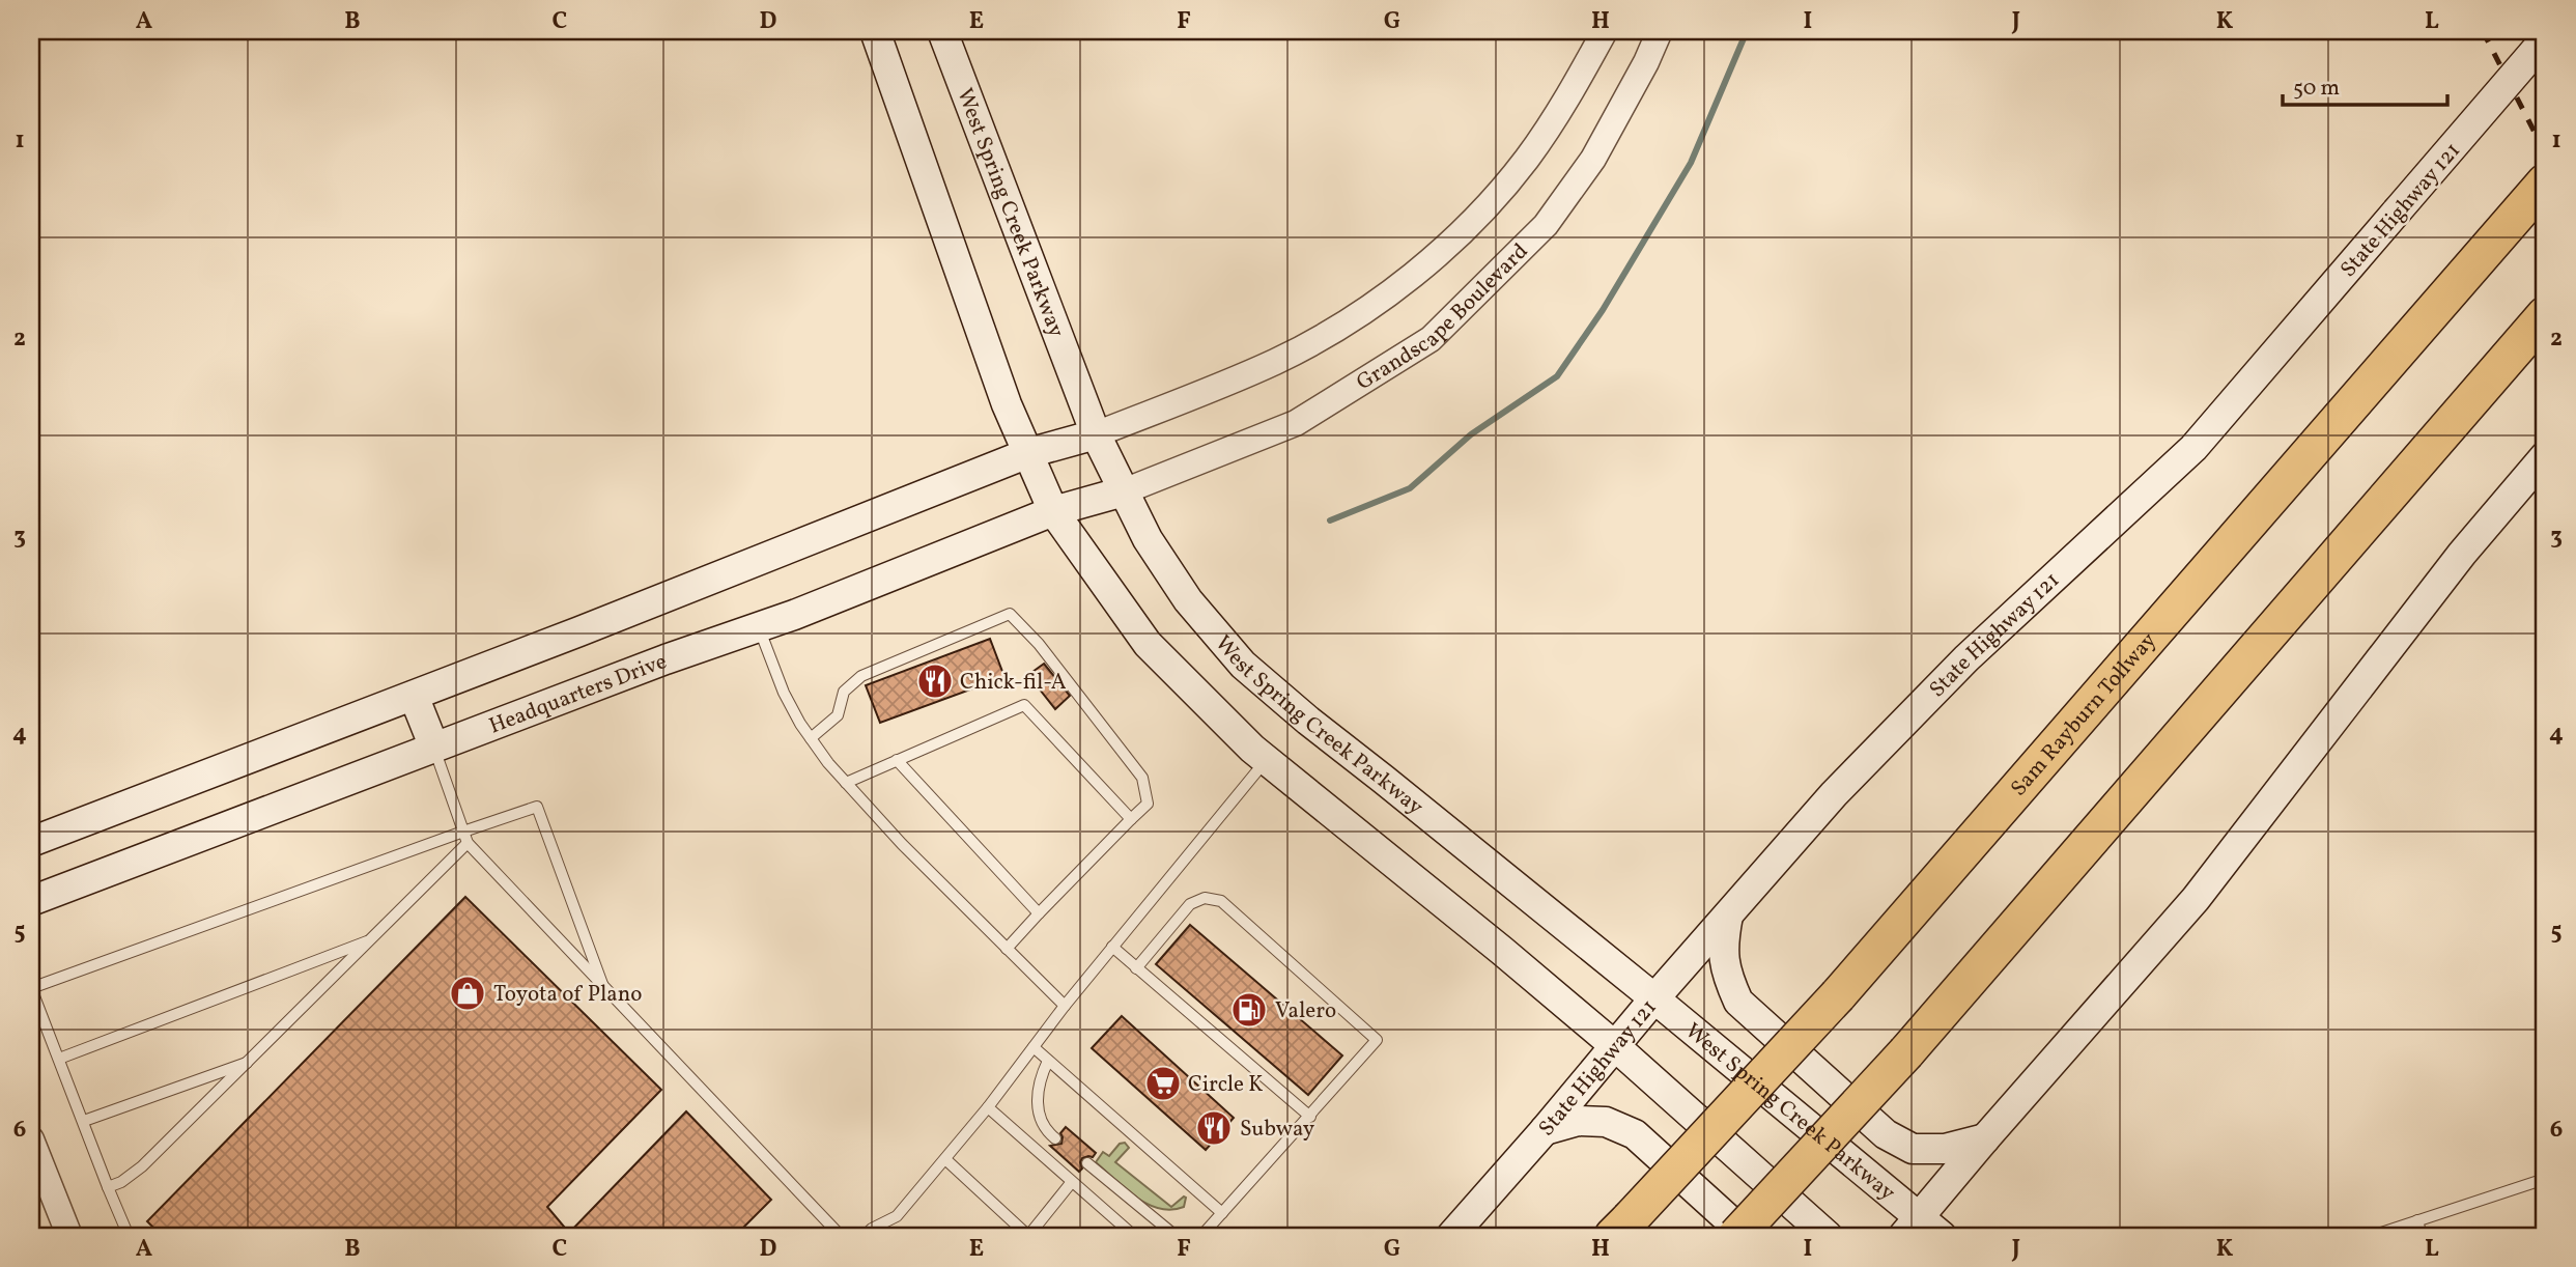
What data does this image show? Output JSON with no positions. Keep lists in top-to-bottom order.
{
  "streets": {
    "highway": ["Sam Rayburn Tollway"],
    "main road": ["State Highway 121", "West Spring Creek Parkway", "Headquarters Drive"],
    "street": ["Grandscape Boulevard"]
  },
  "crossings": [
    ["State Highway 121", "West Spring Creek Parkway"],
    ["West Spring Creek Parkway", "Grandscape Boulevard"],
    ["West Spring Creek Parkway", "Headquarters Drive"],
    ["Grandscape Boulevard", "Headquarters Drive"]
  ],
  "places": {
    "restaurant": ["Chick-fil-A", "Subway"],
    "shop": ["Toyota of Plano"],
    "fuel station": ["Valero"],
    "supermarket": ["Circle K"]
  },
  "scale_bar": "50 m",
  "grid": {
    "columns": [
      "A",
      "B",
      "C",
      "D",
      "E",
      "F",
      "G",
      "H",
      "I",
      "J",
      "K",
      "L"
    ],
    "rows": [
      "1",
      "2",
      "3",
      "4",
      "5",
      "6"
    ]
  }
}
